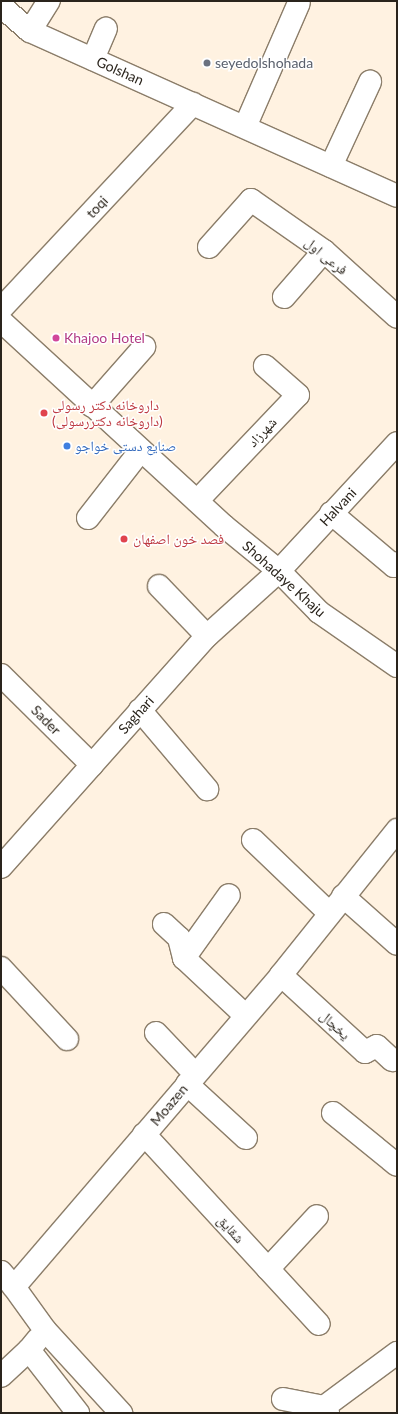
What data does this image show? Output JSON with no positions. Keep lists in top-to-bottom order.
{
  "streets": {
    "street": [
      "Golshan",
      "toqi",
      "فرعی اول",
      "شهرزاد",
      "Halvani",
      "Shohadaye Khaju",
      "Saghari",
      "Sader",
      "یخچال",
      "Moazen",
      "شقایق"
    ]
  },
  "crossings": [
    ["Golshan", "toqi"],
    ["toqi", "Shohadaye Khaju"],
    ["شهرزاد", "Shohadaye Khaju"],
    ["Halvani", "Shohadaye Khaju"],
    ["Halvani", "Saghari"],
    ["Shohadaye Khaju", "Saghari"],
    ["Saghari", "Sader"],
    ["یخچال", "Moazen"],
    ["Moazen", "شقایق"]
  ],
  "places": [
    "seyedolshohada",
    "Khajoo Hotel",
    "داروخانه دکتر رسولی (داروخانه دکتررسولی)",
    "صنایع دستی خواجو",
    "فصد خون اصفهان"
  ]
}
